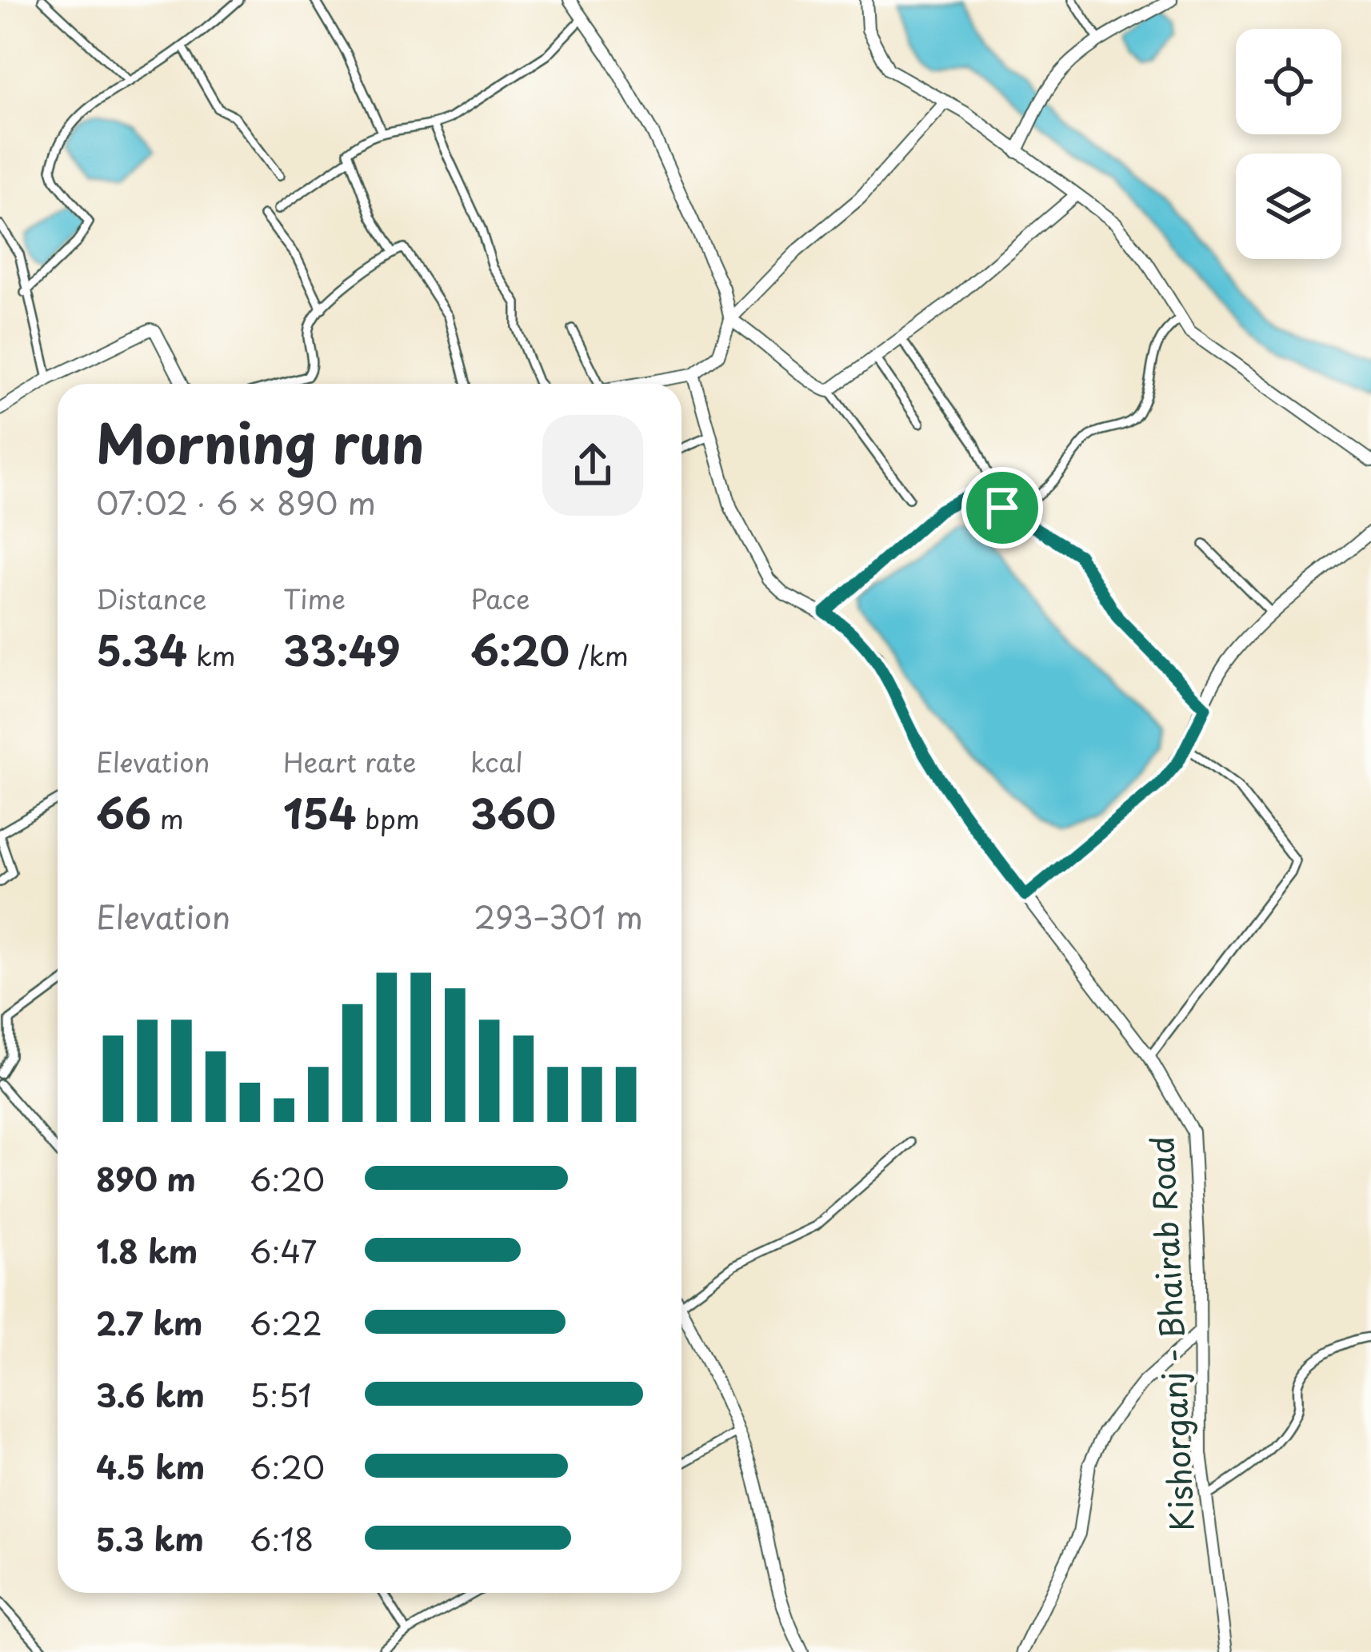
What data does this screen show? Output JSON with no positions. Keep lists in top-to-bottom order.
{
  "streets": {
    "street": ["Kishorganj - Bhairab Road"]
  },
  "page": {
    "heading": ["Morning run", "07:02 · 6 × 890 m"],
    "stats": [
      ["Distance", "5.34 km"],
      ["Time", "33:49"],
      ["Pace", "6:20 /km"],
      ["Elevation", "66 m"],
      ["Heart rate", "154 bpm"],
      ["kcal", "360"]
    ],
    "chart": ["Elevation", "293–301 m"],
    "list": [
      {
        "name": "890 m",
        "note": "6:20"
      },
      {
        "name": "1.8 km",
        "note": "6:47"
      },
      {
        "name": "2.7 km",
        "note": "6:22"
      },
      {
        "name": "3.6 km",
        "note": "5:51"
      },
      {
        "name": "4.5 km",
        "note": "6:20"
      },
      {
        "name": "5.3 km",
        "note": "6:18"
      }
    ]
  }
}
